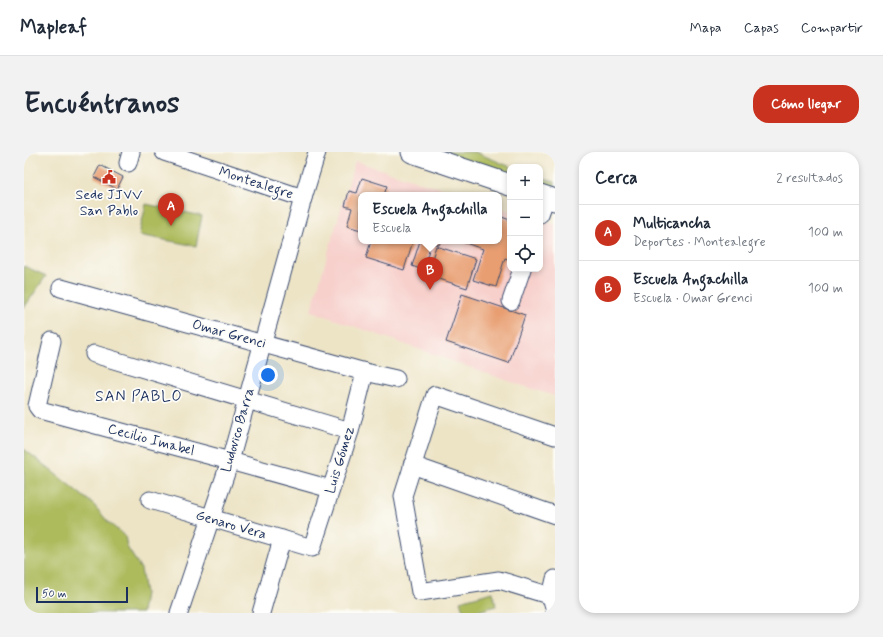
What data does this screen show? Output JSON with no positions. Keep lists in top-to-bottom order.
{
  "streets": {
    "street": [
      "Montealegre",
      "Omar Grenci",
      "Ludovico Barra",
      "Cecilio Imabel",
      "Luis Gómez",
      "Genaro Vera"
    ]
  },
  "crossings": [
    ["Montealegre", "Ludovico Barra"],
    ["Omar Grenci", "Ludovico Barra"],
    ["Omar Grenci", "Luis Gómez"],
    ["Ludovico Barra", "Cecilio Imabel"],
    ["Ludovico Barra", "Genaro Vera"],
    ["Cecilio Imabel", "Luis Gómez"],
    ["Luis Gómez", "Genaro Vera"]
  ],
  "districts": ["SAN PABLO"],
  "places": {
    "public building": ["Sede JJVV San Pablo"]
  },
  "scale_bar": "50 m",
  "page": {
    "header": "Mapleaf",
    "nav": ["Mapa", "Capas", "Compartir"],
    "buttons": "Cómo llegar",
    "title": "Encuéntranos",
    "heading": ["Cerca", "2 resultados"],
    "map_buttons": ["+", "−"],
    "popup": ["Escuela Angachilla", "Escuela"],
    "pins": ["A", "B"],
    "list": [
      {
        "mark": "A",
        "name": "Multicancha",
        "note": "Deportes · Montealegre",
        "value": "100 m"
      },
      {
        "mark": "B",
        "name": "Escuela Angachilla",
        "note": "Escuela · Omar Grenci",
        "value": "100 m"
      }
    ],
    "scale": "50 m"
  }
}
